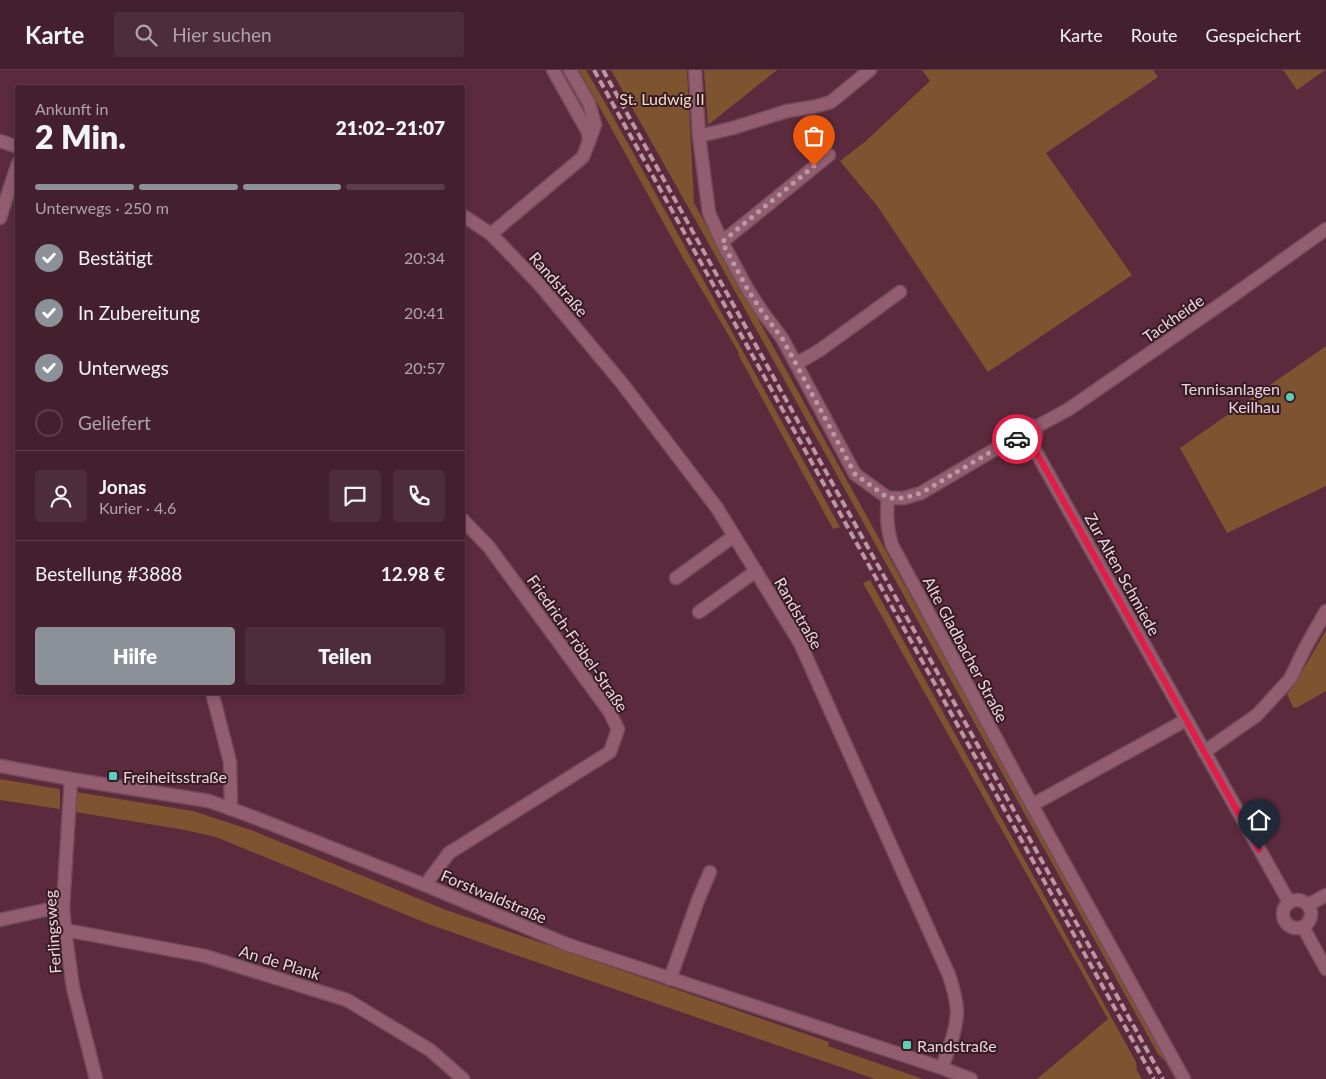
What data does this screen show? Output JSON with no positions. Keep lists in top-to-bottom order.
{
  "streets": {
    "street": [
      "Randstraße",
      "Tackheide",
      "Zur Alten Schmiede",
      "Friedrich-Fröbel-Straße",
      "Alte Gladbacher Straße",
      "Forstwaldstraße",
      "Ferlingsweg",
      "An de Plank"
    ]
  },
  "crossings": [
    ["Randstraße", "Forstwaldstraße"],
    ["Tackheide", "Zur Alten Schmiede"],
    ["Tackheide", "Alte Gladbacher Straße"],
    ["Friedrich-Fröbel-Straße", "Forstwaldstraße"],
    ["Forstwaldstraße", "Ferlingsweg"],
    ["Ferlingsweg", "An de Plank"]
  ],
  "parks": ["St. Ludwig II"],
  "places": {
    "other": ["Tennisanlagen Keilhau"],
    "transit": ["Freiheitsstraße", "Randstraße"]
  },
  "page": {
    "header": "Karte",
    "search": "Hier suchen",
    "nav": ["Karte", "Route", "Gespeichert"],
    "heading": ["2 Min.", "Ankunft in", "21:02–21:07"],
    "panel": [
      "Jonas",
      "Kurier · 4.6",
      "Bestellung #3888",
      "12.98 €"
    ],
    "bar": "Unterwegs · 250 m",
    "list": [
      ["Bestätigt", "20:34"],
      ["In Zubereitung", "20:41"],
      ["Unterwegs", "20:57"],
      "Geliefert"
    ],
    "buttons": ["Hilfe", "Teilen"]
  }
}
